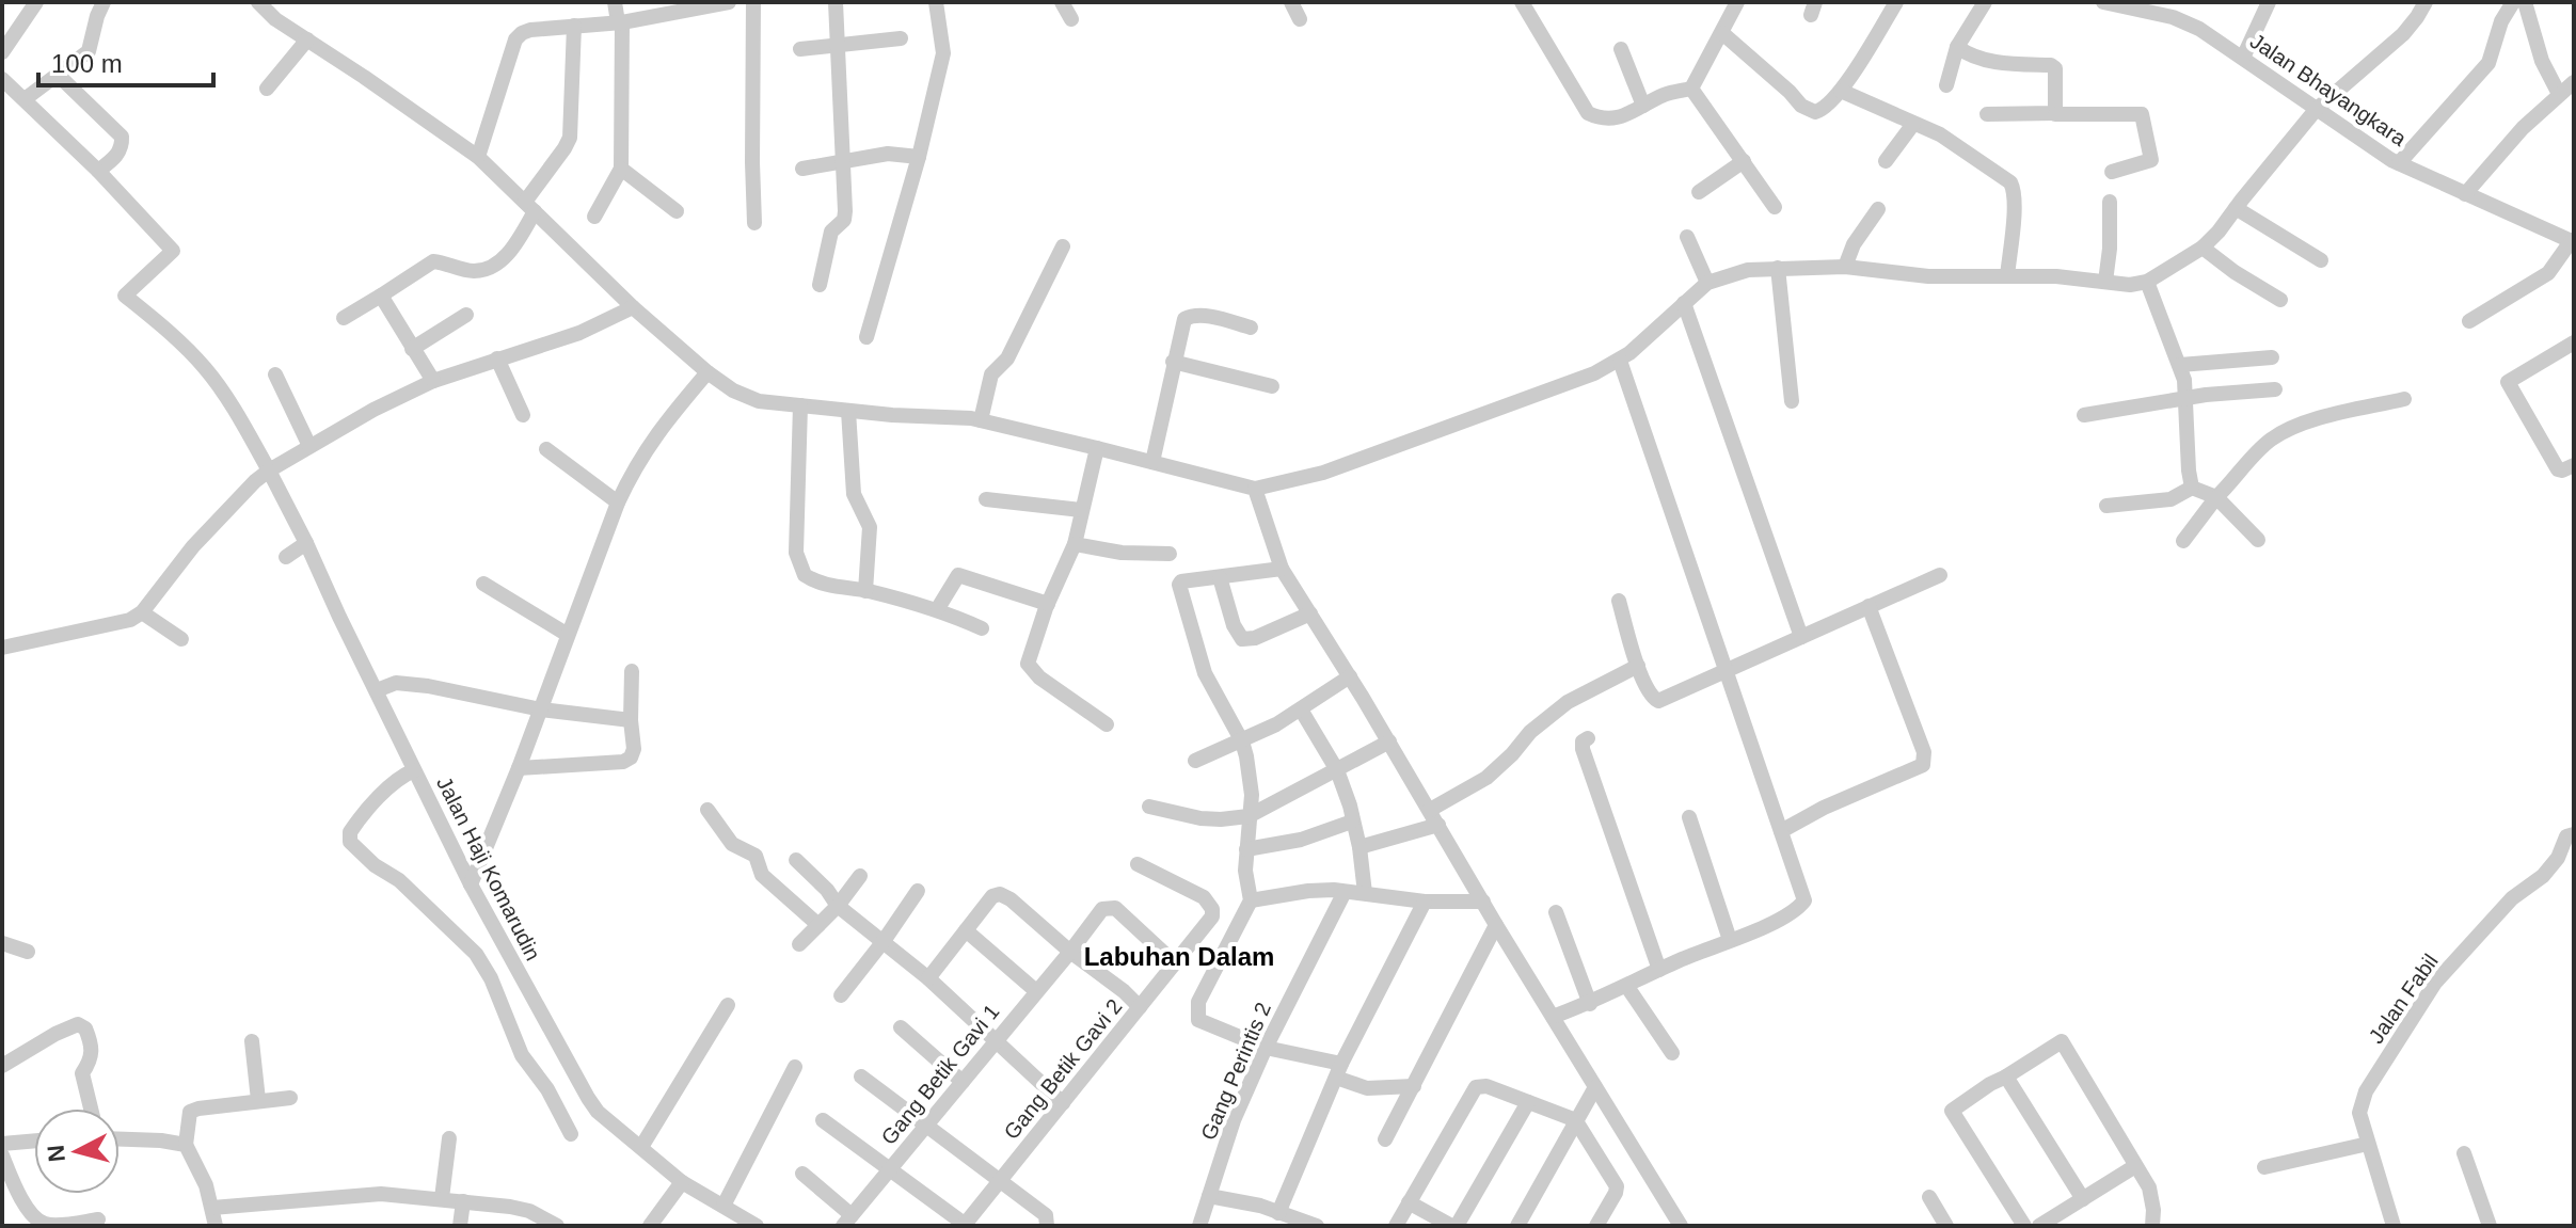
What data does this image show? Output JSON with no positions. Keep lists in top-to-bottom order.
{
  "streets": {
    "street": [
      "Jalan Bhayangkara",
      "Jalan Haji Komarudin",
      "Jalan Fabil",
      "Gang Betik Gavi 2",
      "Gang Perintis 2",
      "Gang Betik Gavi 1"
    ]
  },
  "crossings": [
    ["Gang Betik Gavi 2", "Gang Betik Gavi 1"]
  ],
  "districts": ["Labuhan Dalam"],
  "scale_bar": "100 m",
  "north": "left"
}
